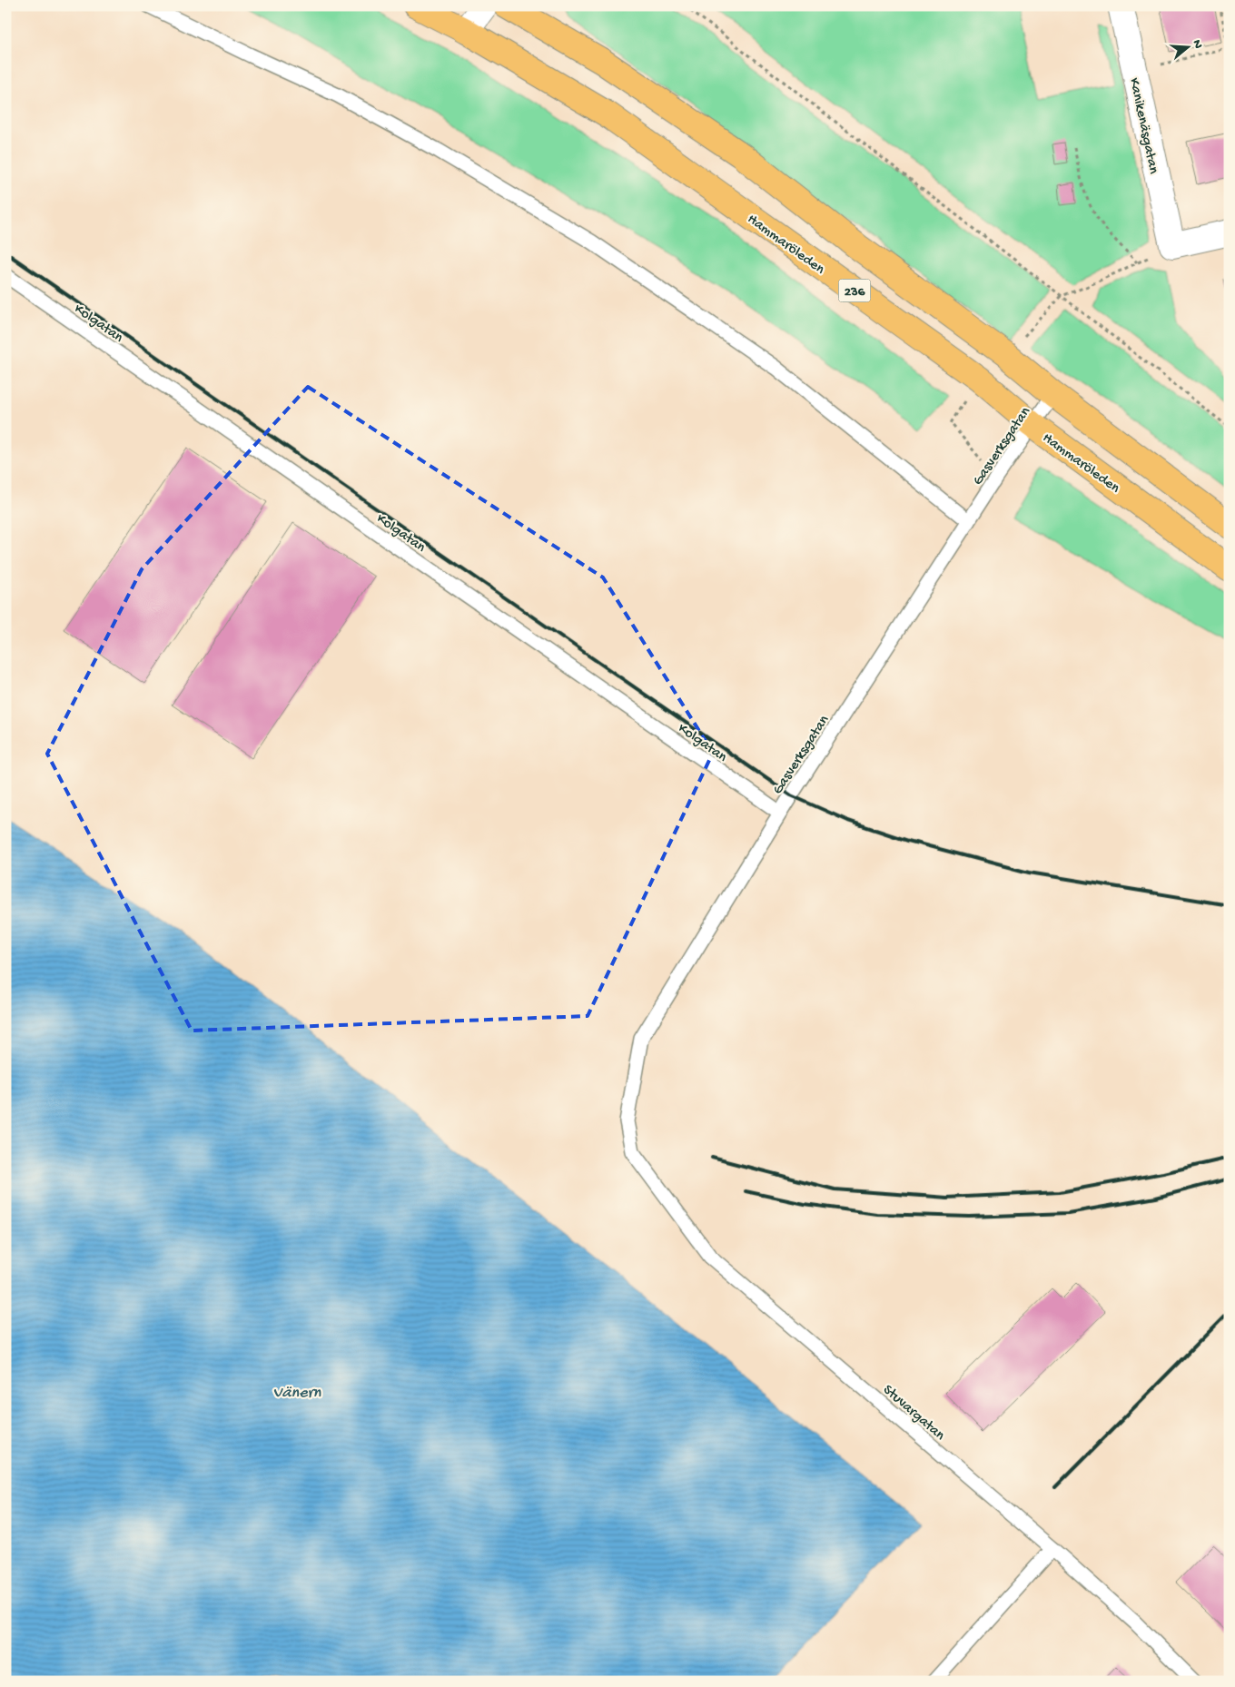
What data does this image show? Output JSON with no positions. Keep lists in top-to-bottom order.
{
  "streets": {
    "main road": ["Hammaröleden", "236"],
    "street": ["Kanikenäsgatan"],
    "lane": ["Kolgatan", "Gasverksgatan", "Stuvargatan"]
  },
  "crossings": [
    ["Hammaröleden", "Gasverksgatan"],
    ["236", "Gasverksgatan"],
    ["Kolgatan", "Gasverksgatan"],
    ["Gasverksgatan", "Stuvargatan"]
  ],
  "water": ["Vänern"],
  "north": "right"
}
